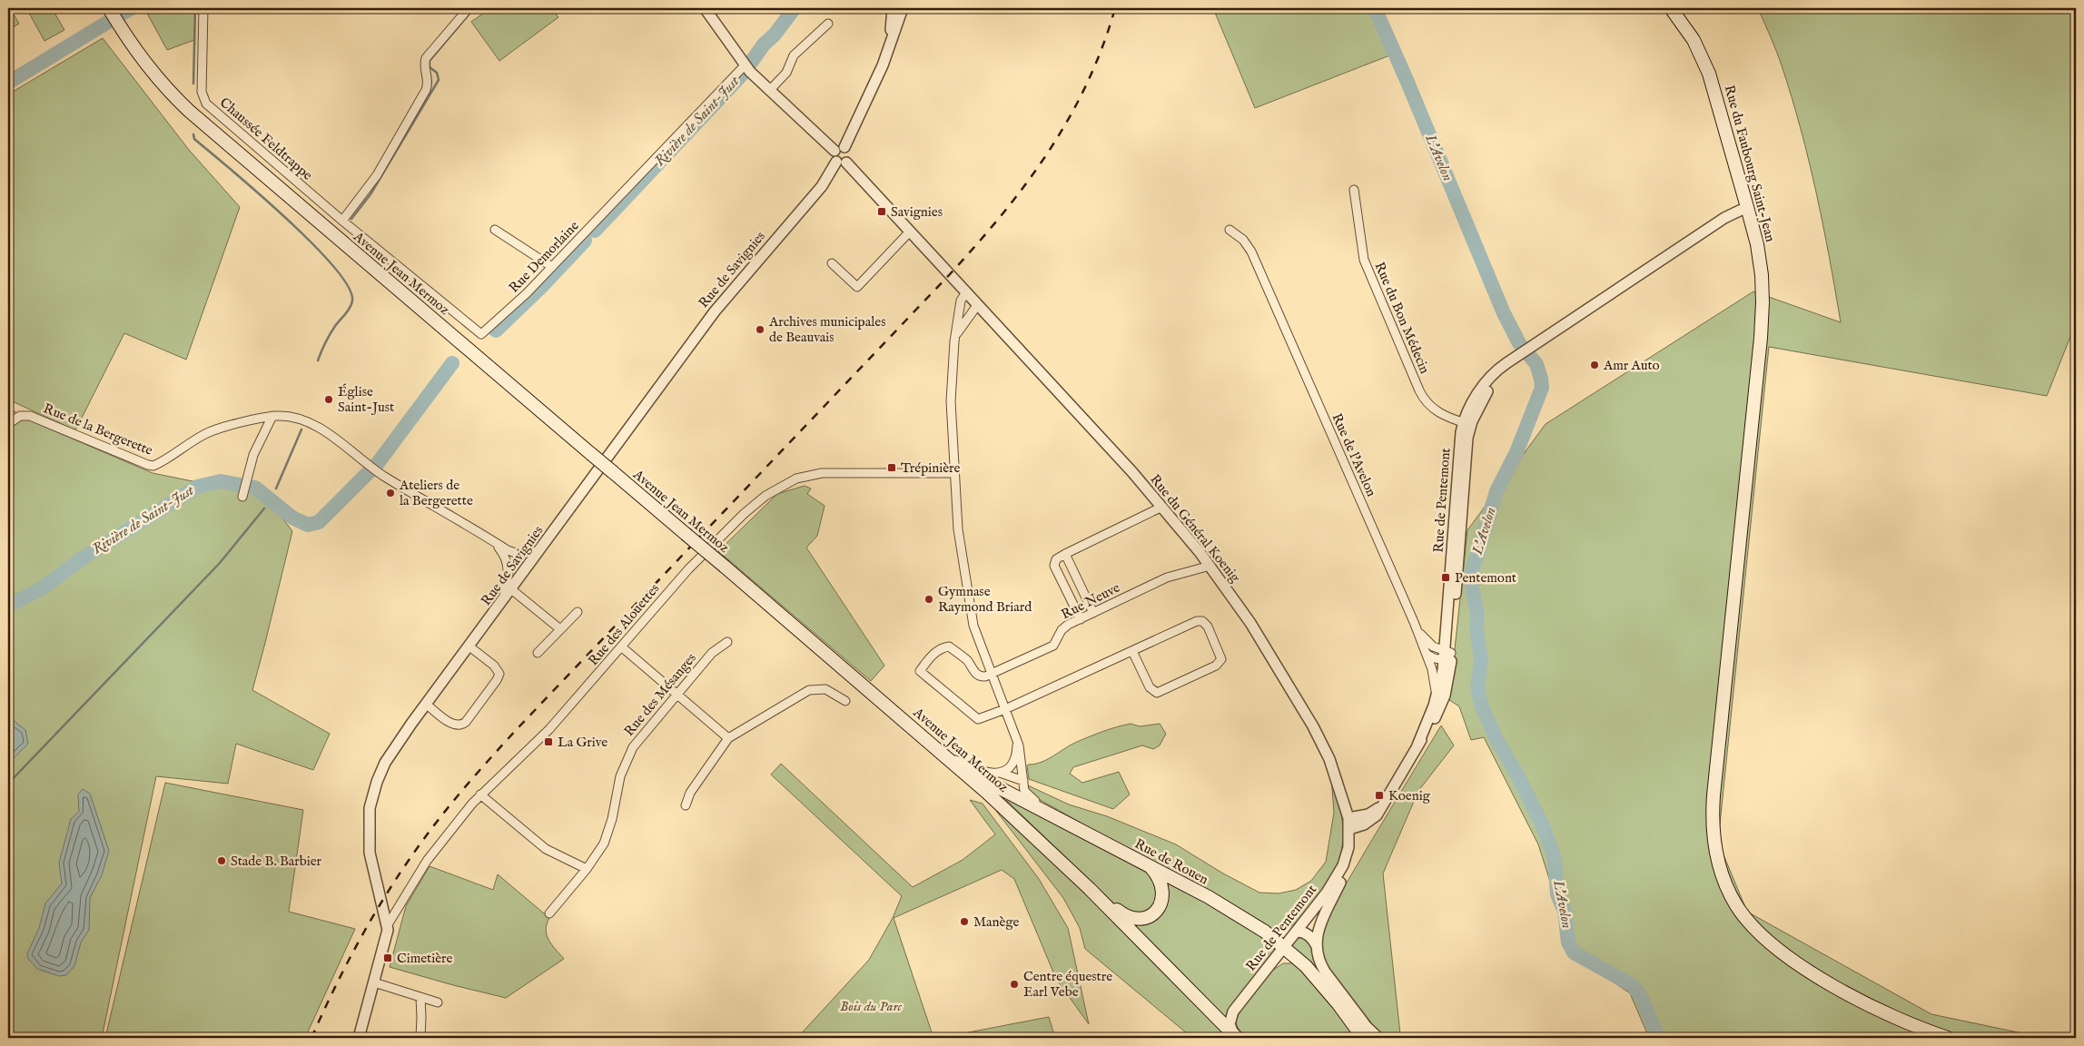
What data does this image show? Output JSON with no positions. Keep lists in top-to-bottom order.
{
  "streets": {
    "main road": ["Rue du Faubourg Saint-Jean", "Avenue Jean Mermoz", "Rue de Rouen"],
    "street": [
      "Chaussée Feldtrappe",
      "Rue Demorlaine",
      "Rue de Savignies",
      "Rue du Bon Médecin",
      "Rue de la Bergerette",
      "Rue de l'Avelon",
      "Rue de Pentemont",
      "Rue du Général Koenig",
      "Rue Neuve",
      "Rue des Alouettes",
      "Rue des Mésanges"
    ]
  },
  "crossings": [
    ["Chaussée Feldtrappe", "Rue Demorlaine"],
    ["Rue du Faubourg Saint-Jean", "Rue de Pentemont"],
    ["Rue de Savignies", "Rue de la Bergerette"],
    ["Rue de Savignies", "Rue du Général Koenig"],
    ["Rue de Savignies", "Rue des Alouettes"],
    ["Avenue Jean Mermoz", "Rue de Pentemont"],
    ["Avenue Jean Mermoz", "Rue de Rouen"],
    ["Rue du Bon Médecin", "Rue de Pentemont"],
    ["Rue de l'Avelon", "Rue de Pentemont"],
    ["Rue de Pentemont", "Rue du Général Koenig"],
    ["Rue de Pentemont", "Rue de Rouen"],
    ["Rue du Général Koenig", "Rue Neuve"]
  ],
  "water": ["Rivière de Saint-Just", "L'Avelon"],
  "parks": ["Bois du Parc"],
  "places": {
    "transit": [
      "Savignies",
      "Trépinière",
      "Pentemont",
      "La Grive",
      "Koenig",
      "Cimetière"
    ],
    "other": [
      "Archives municipales de Beauvais",
      "Amr Auto",
      "Église Saint-Just",
      "Ateliers de la Bergerette",
      "Gymnase Raymond Briard",
      "Stade B. Barbier",
      "Manège",
      "Centre équestre Earl Vebe"
    ]
  }
}
